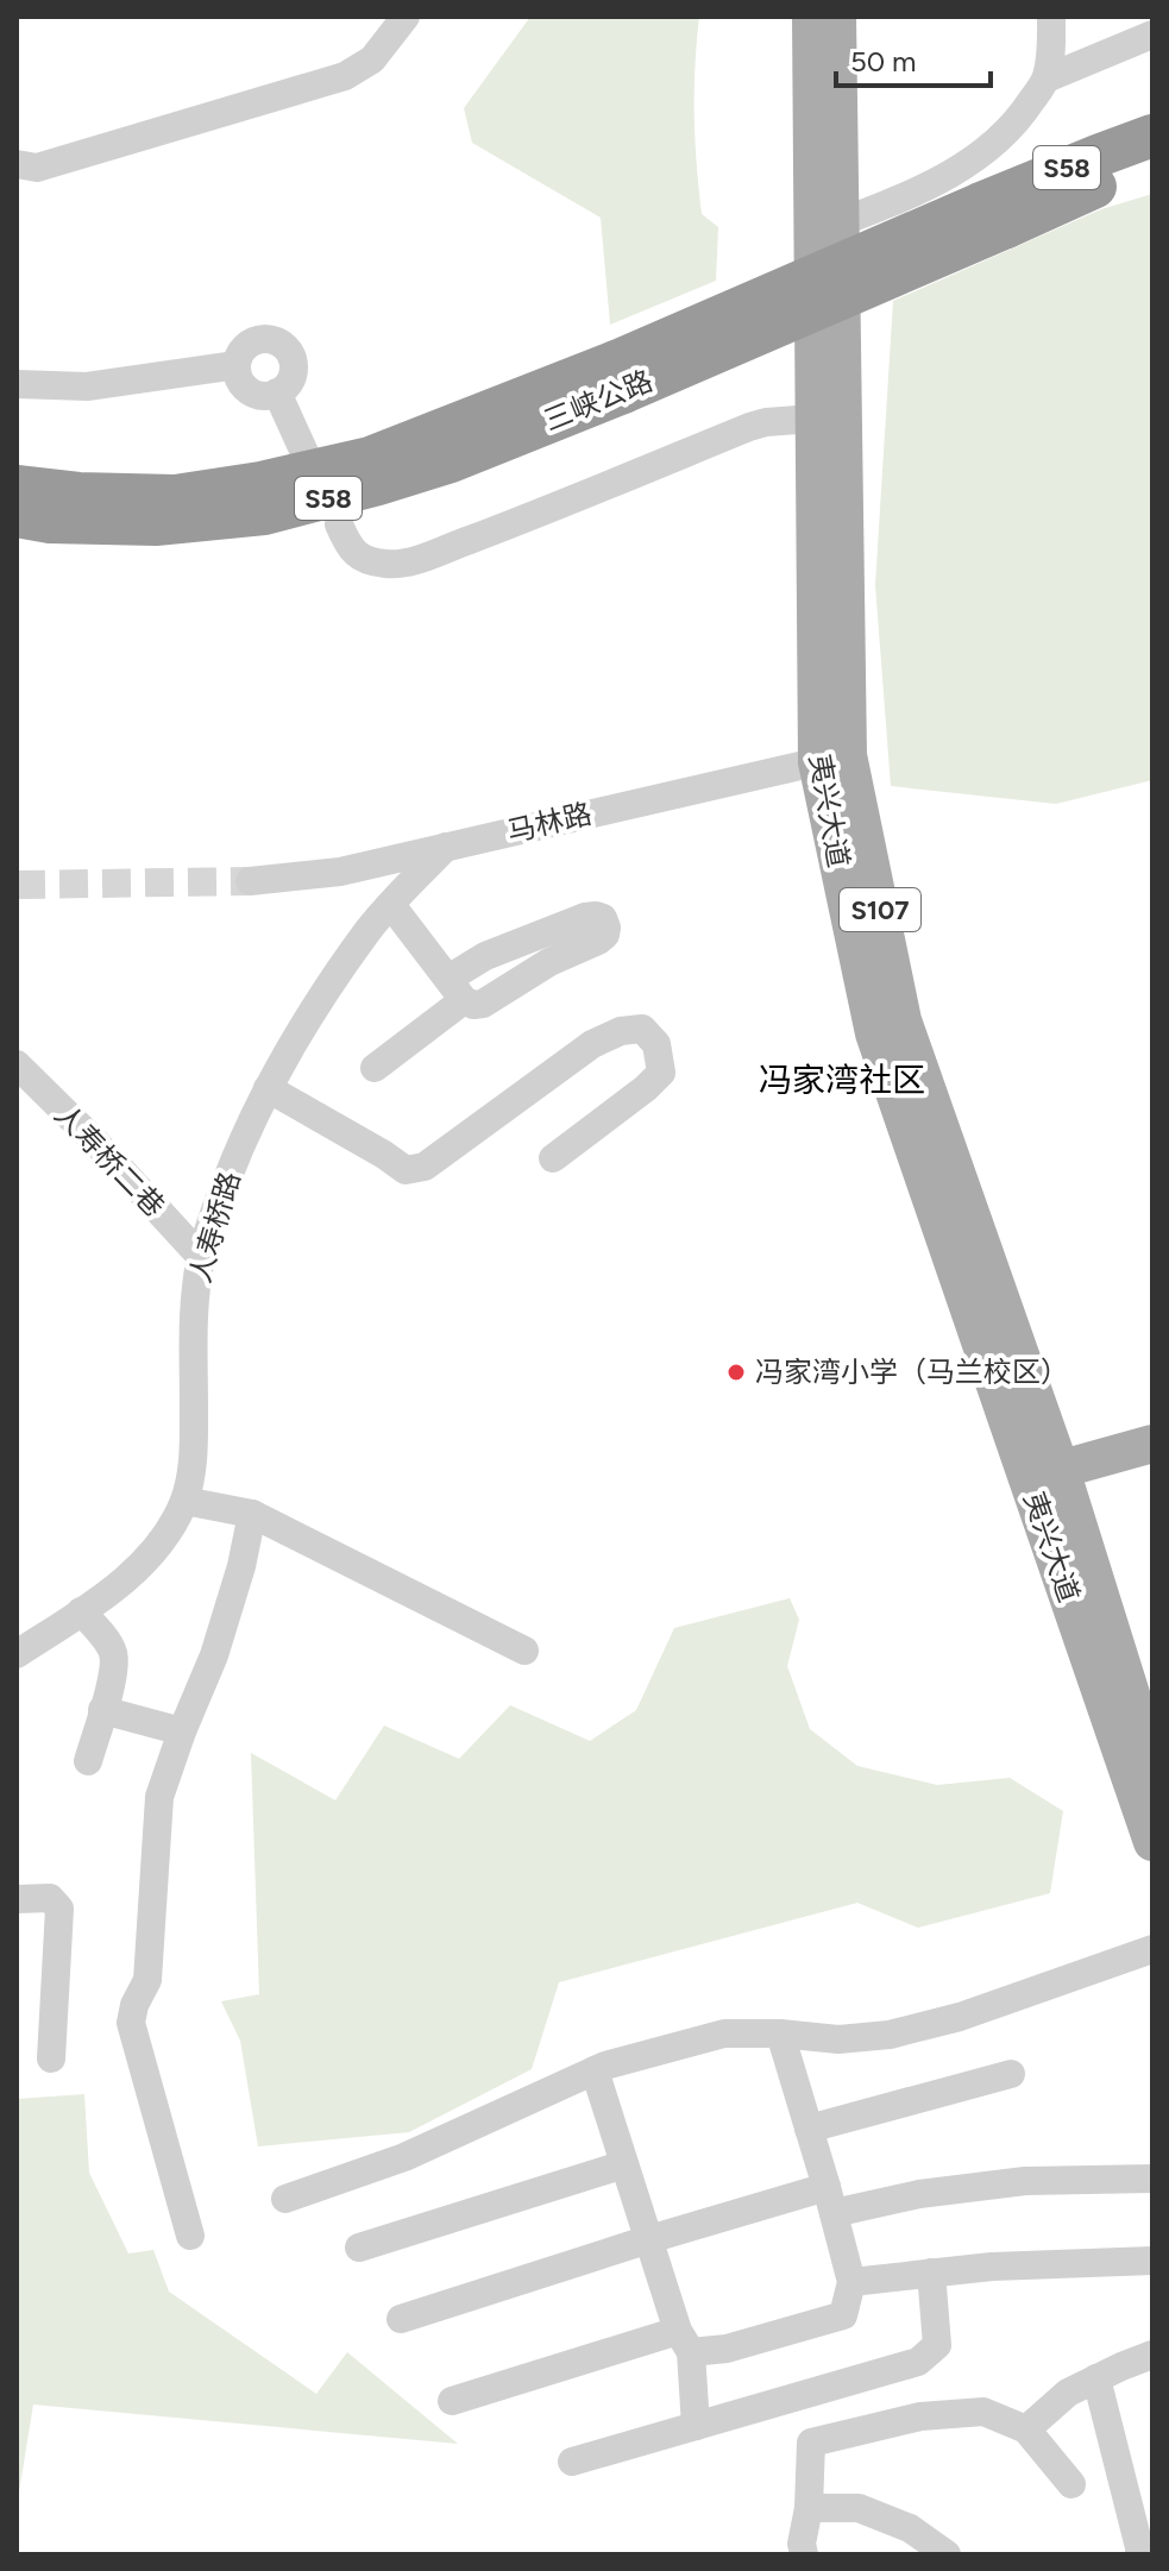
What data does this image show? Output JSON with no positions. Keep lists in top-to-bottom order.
{
  "streets": {
    "highway": ["S58", "三峡公路"],
    "main road": ["夷兴大道", "S107"],
    "street": ["马林路", "人寿桥二巷", "人寿桥路"]
  },
  "crossings": [
    ["夷兴大道", "马林路"],
    ["马林路", "人寿桥路"],
    ["人寿桥二巷", "人寿桥路"]
  ],
  "districts": ["冯家湾社区"],
  "places": ["冯家湾小学（马兰校区）"],
  "scale_bar": "50 m"
}
